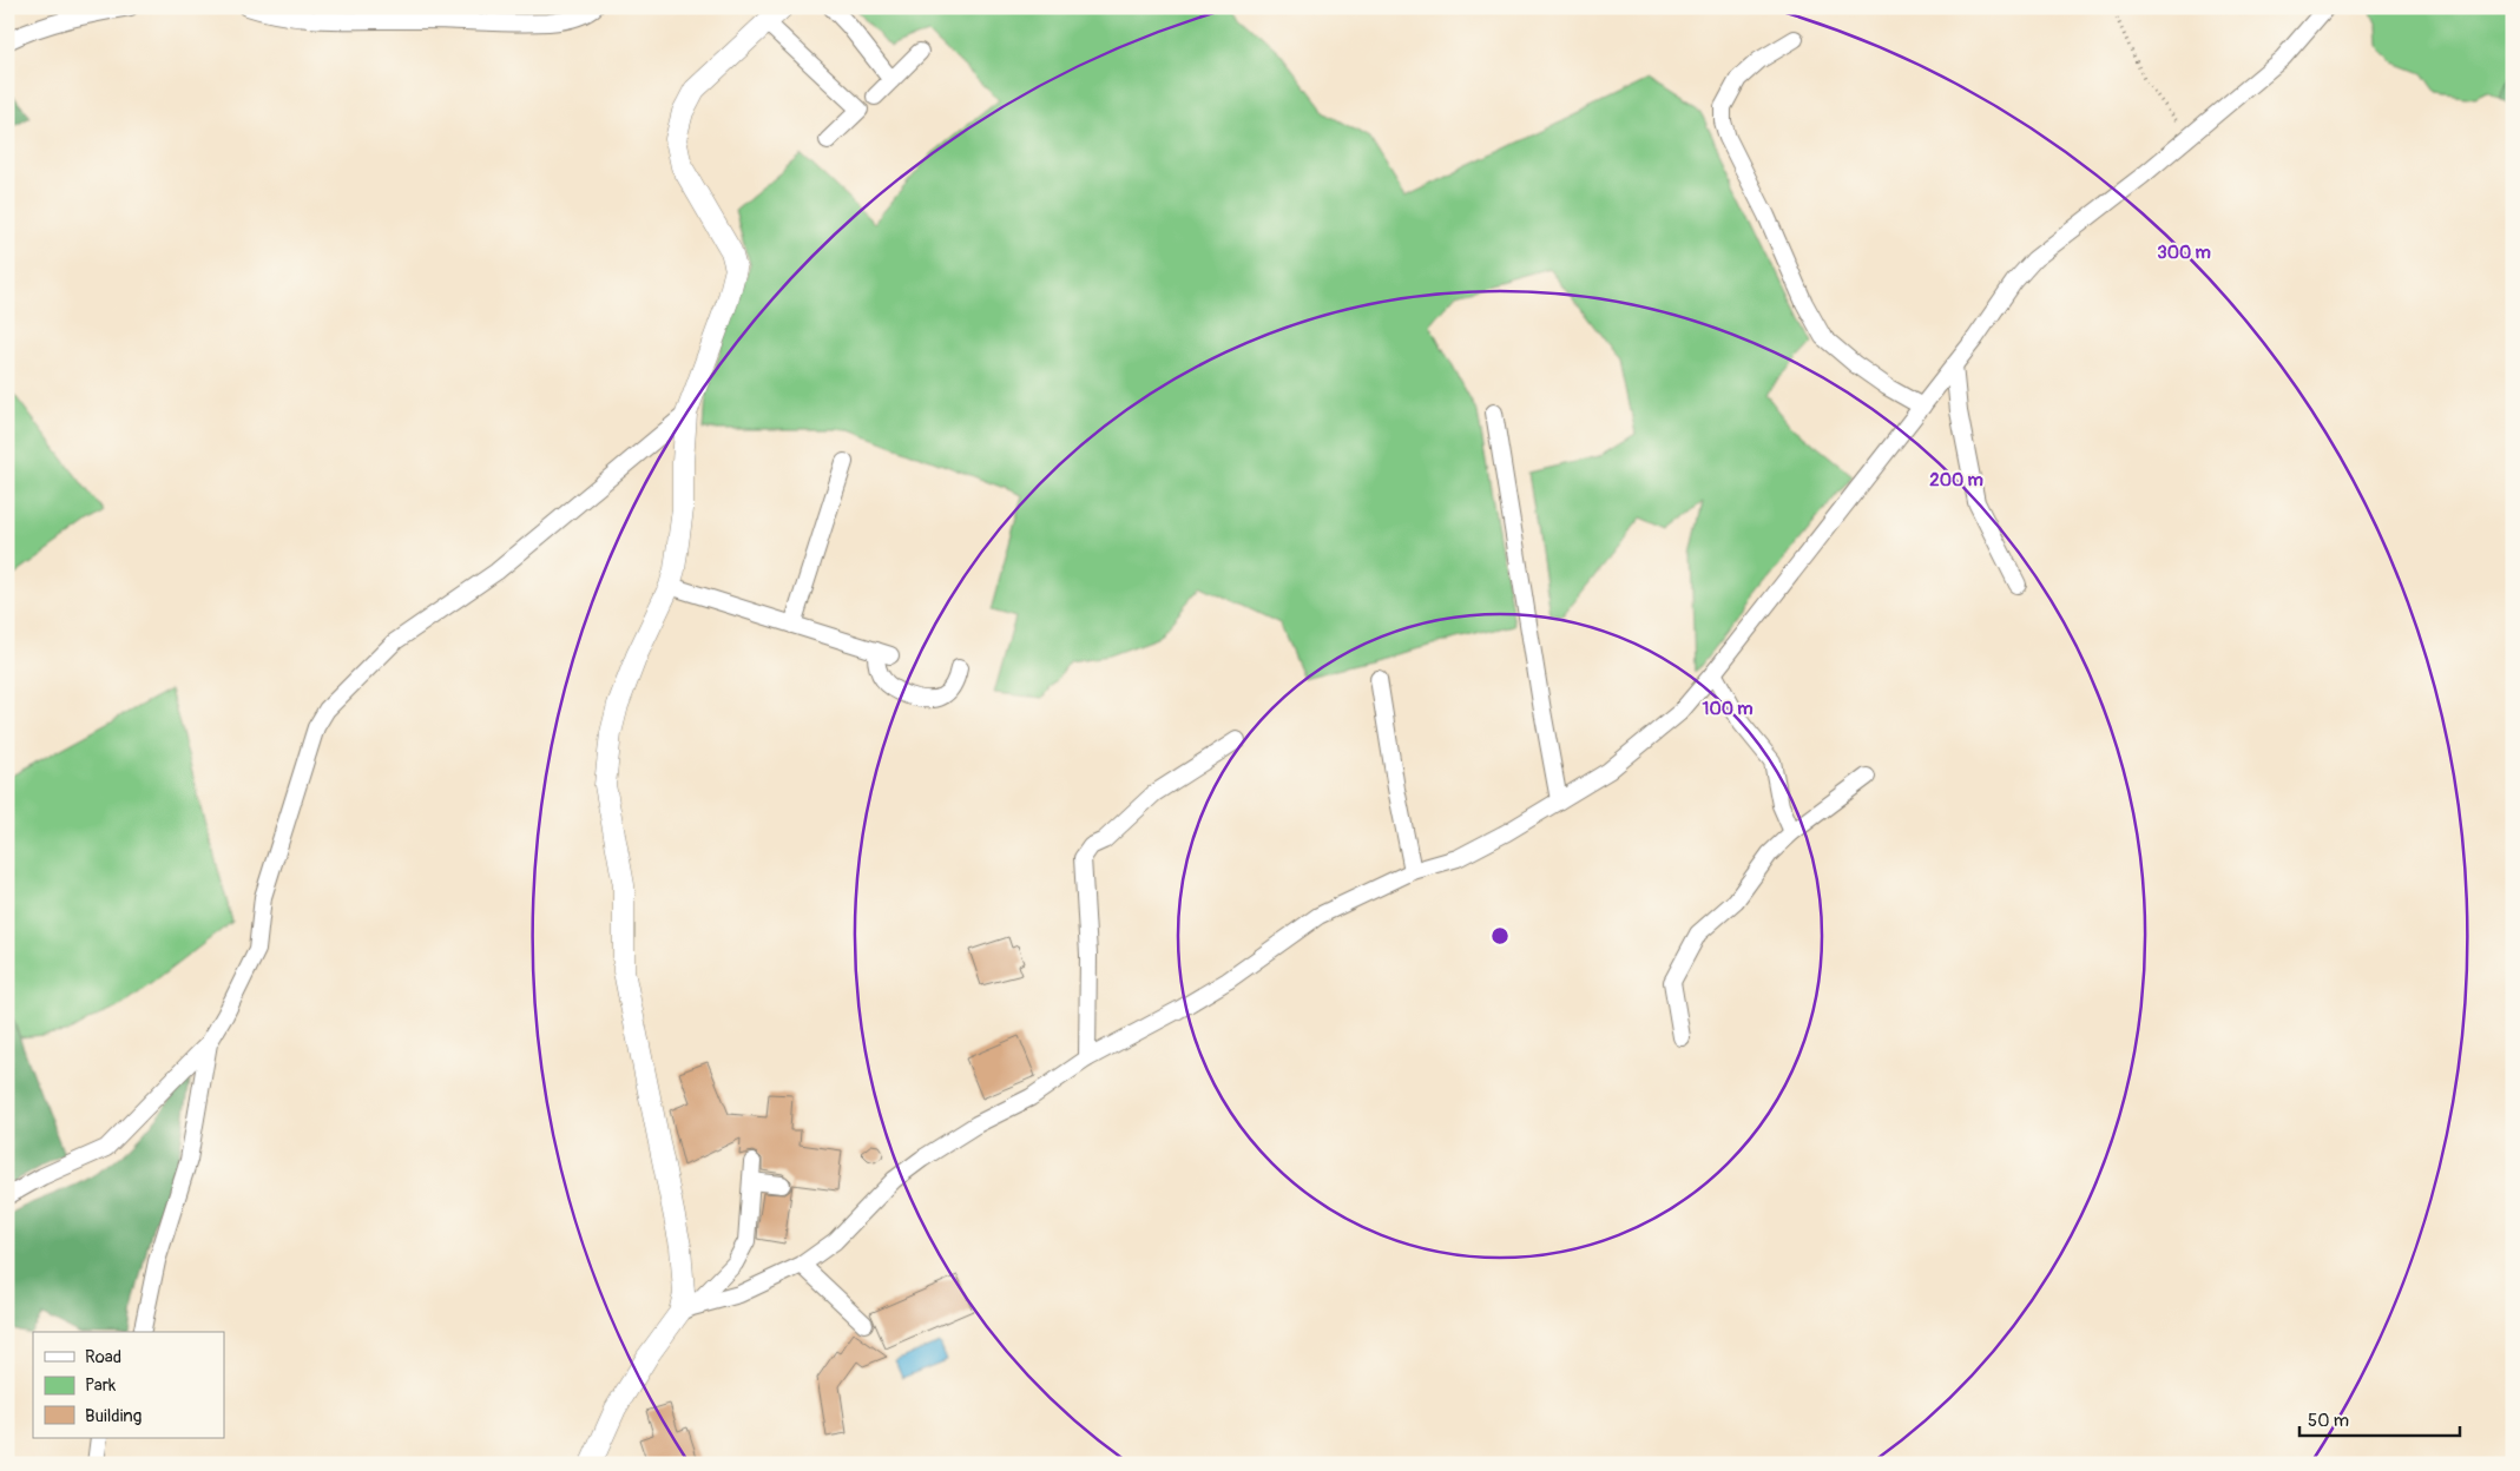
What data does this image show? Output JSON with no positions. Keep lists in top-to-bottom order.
{
  "legend": ["Road", "Park", "Building"],
  "scale_bar": "50 m",
  "rings": ["300 m", "200 m", "100 m"]
}
